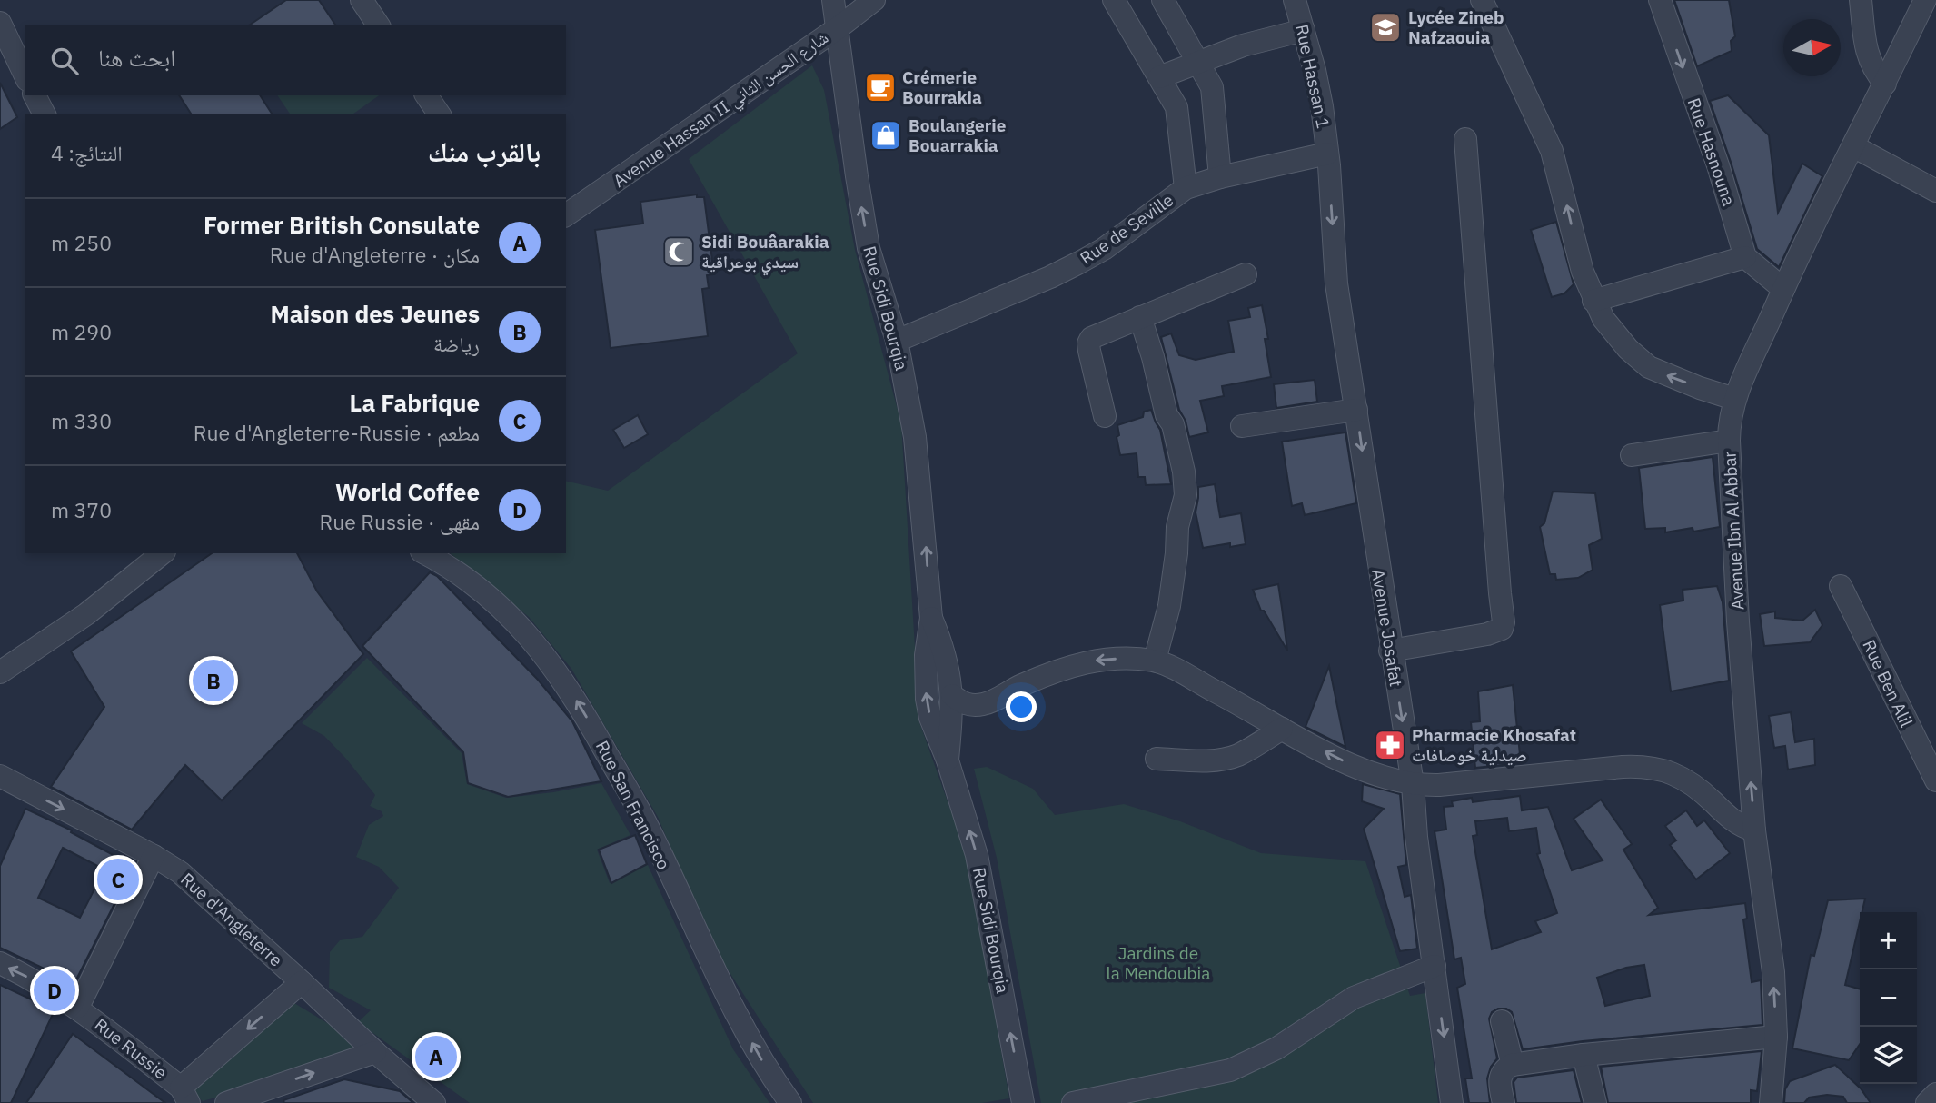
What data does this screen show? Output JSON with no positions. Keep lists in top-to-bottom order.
{
  "streets": {
    "street": [
      "Rue Hassan 1",
      "Avenue Hassan II شارع الحسن الثاني",
      "Rue Hasnouna",
      "Rue de Seville",
      "Rue Sidi Bourqia",
      "Avenue Ibn Al Abbar",
      "Avenue Josafat",
      "Rue Ben Alil",
      "Rue San Francisco",
      "Rue d'Angleterre",
      "Rue Russie"
    ]
  },
  "crossings": [
    ["Rue Hassan 1", "Rue de Seville"],
    ["Rue Hassan 1", "Avenue Josafat"],
    ["Avenue Hassan II شارع الحسن الثاني", "Rue Sidi Bourqia"],
    ["Rue de Seville", "Rue Sidi Bourqia"],
    ["Rue de Seville", "Avenue Josafat"]
  ],
  "one_way": [
    "Rue Sidi Bourqia",
    "Avenue Ibn Al Abbar",
    "Rue San Francisco",
    "Rue Russie"
  ],
  "parks": ["Jardins de la Mendoubia"],
  "places": {
    "school or university": ["Lycée Zineb Nafzaouia"],
    "cafe": ["Crémerie Bourrakia"],
    "shop": ["Boulangerie Bouarrakia"],
    "mosque": ["Sidi Bouâarakia سيدي بوعراقية"],
    "pharmacy": ["Pharmacie Khosafat صيدلية خوصافات"]
  },
  "north": "right",
  "page": {
    "search": "ابحث هنا",
    "heading": ["بالقرب منك", "النتائج: 4"],
    "list": [
      {
        "mark": "A",
        "name": "Former British Consulate",
        "note": "مكان · Rue d'Angleterre",
        "value": "250 m"
      },
      {
        "mark": "B",
        "name": "Maison des Jeunes",
        "note": "رياضة",
        "value": "290 m"
      },
      {
        "mark": "C",
        "name": "La Fabrique",
        "note": "مطعم · Rue d'Angleterre-Russie",
        "value": "330 m"
      },
      {
        "mark": "D",
        "name": "World Coffee",
        "note": "مقهى · Rue Russie",
        "value": "370 m"
      }
    ],
    "pins": [
      "B",
      "C",
      "D",
      "A"
    ],
    "map_buttons": ["+", "−"]
  }
}
